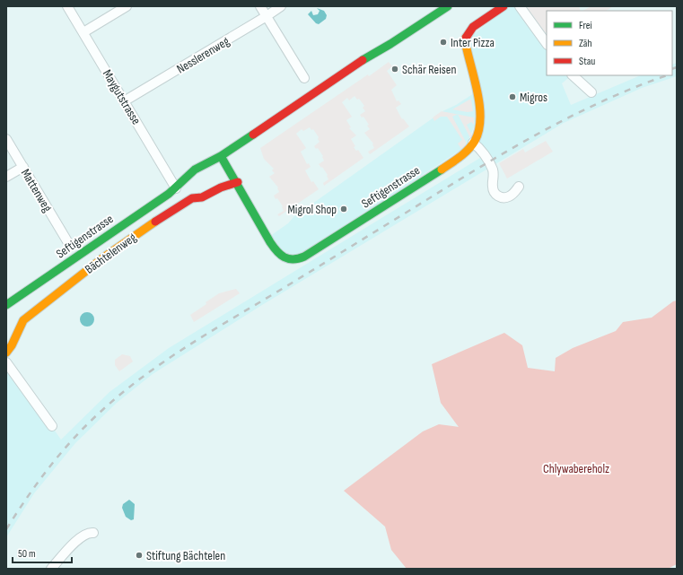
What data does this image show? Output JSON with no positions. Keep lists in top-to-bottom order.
{
  "streets": {
    "street": [
      "Nesslerenweg",
      "Maygutstrasse",
      "Seftigenstrasse",
      "Mattenweg",
      "Bächtelenweg"
    ]
  },
  "crossings": [
    ["Nesslerenweg", "Maygutstrasse"],
    ["Maygutstrasse", "Seftigenstrasse"],
    ["Seftigenstrasse", "Bächtelenweg"]
  ],
  "parks": ["Chlywabereholz"],
  "places": [
    "Inter Pizza",
    "Schär Reisen",
    "Migros",
    "Migrol Shop",
    "Stiftung Bächtelen"
  ],
  "legend": ["Frei", "Zäh", "Stau"],
  "scale_bar": "50 m"
}
